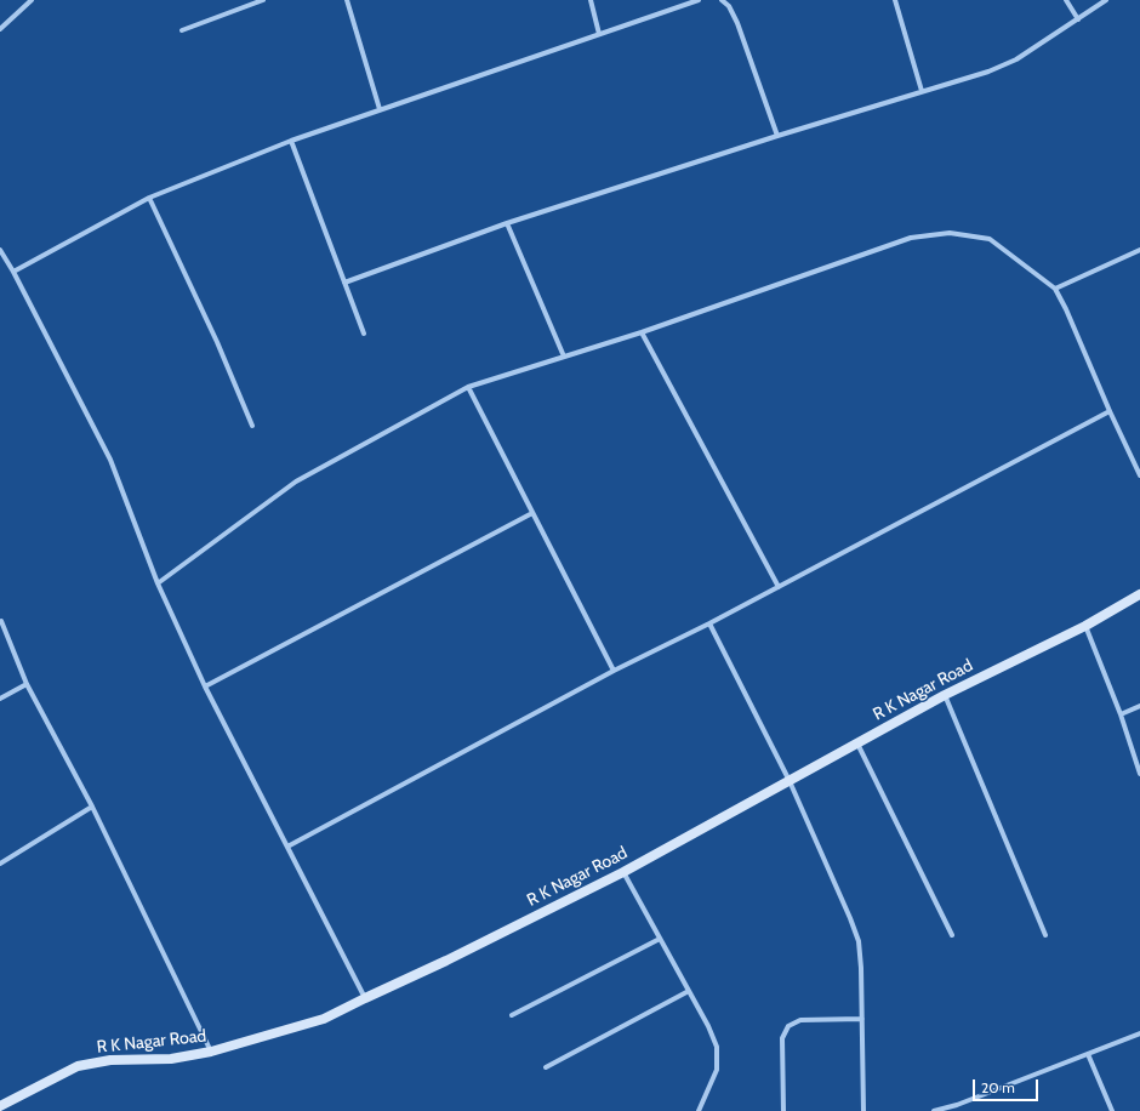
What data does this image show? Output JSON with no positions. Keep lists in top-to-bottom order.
{
  "streets": {
    "main road": ["R K Nagar Road"]
  },
  "scale_bar": "20 m"
}
